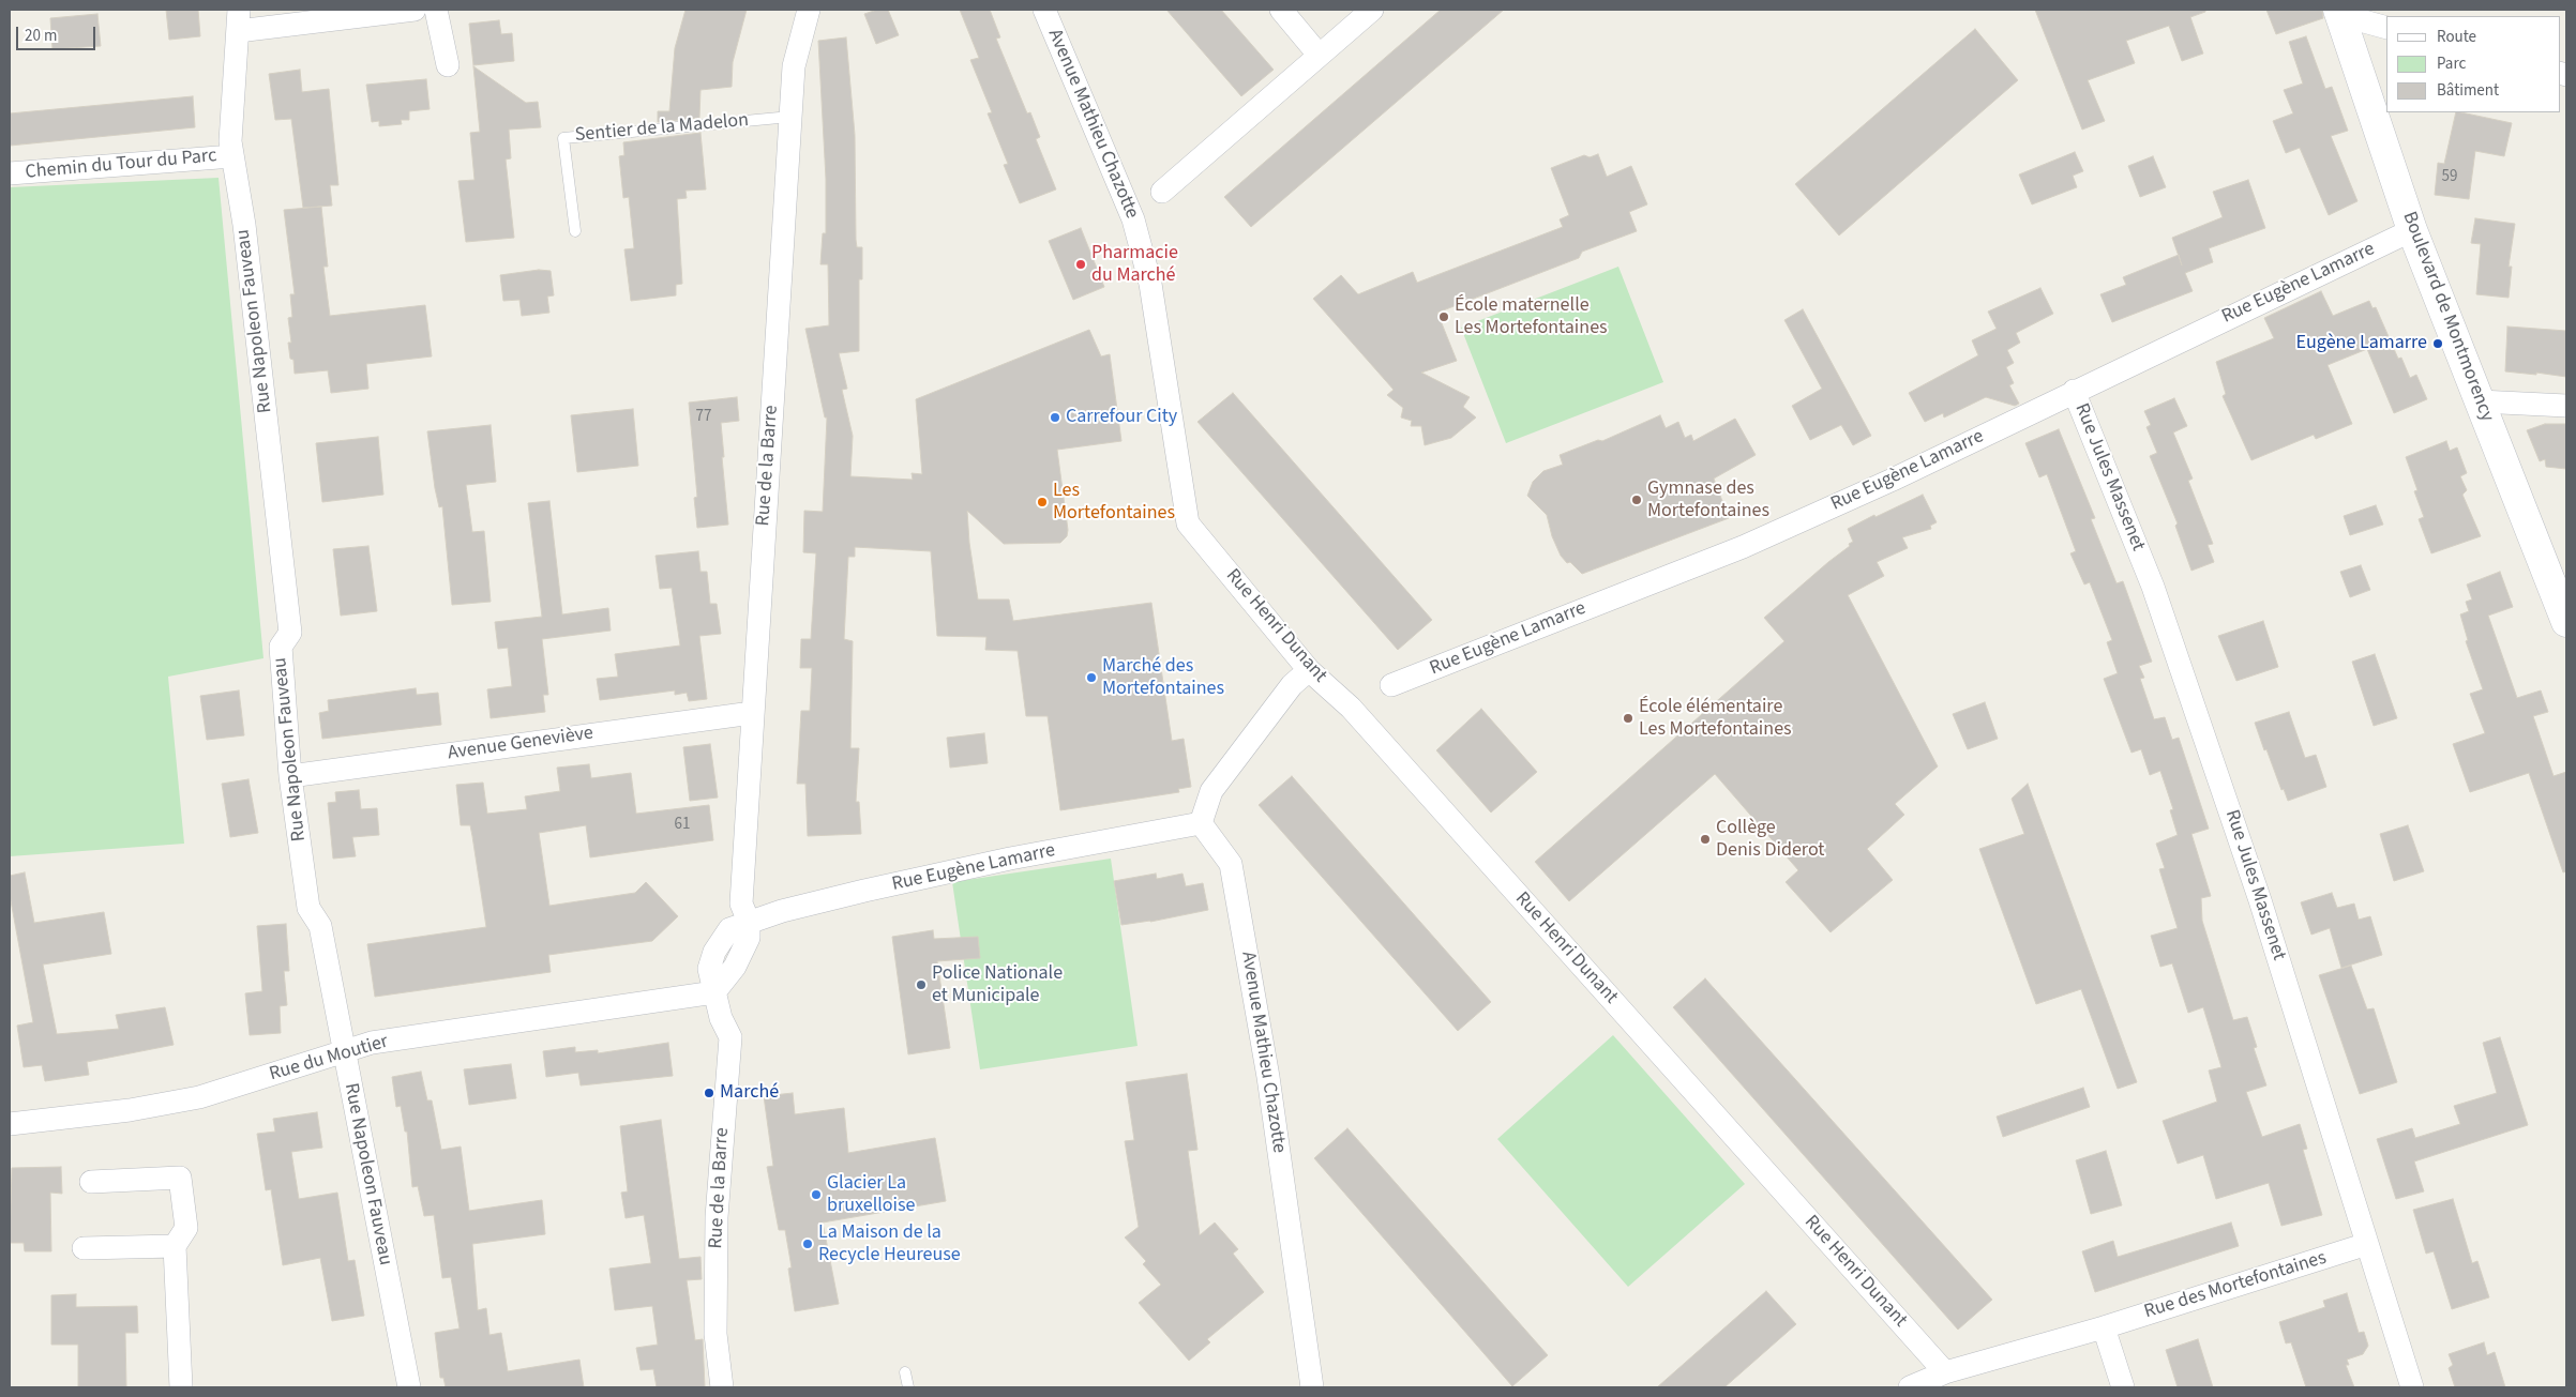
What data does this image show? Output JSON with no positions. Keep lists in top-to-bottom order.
{
  "streets": {
    "street": [
      "Avenue Mathieu Chazotte",
      "Chemin du Tour du Parc",
      "Rue Eugène Lamarre",
      "Boulevard de Montmorency",
      "Rue Napoleon Fauveau",
      "Rue de la Barre",
      "Rue Jules Massenet",
      "Rue Henri Dunant",
      "Avenue Geneviève",
      "Rue du Moutier",
      "Rue des Mortefontaines"
    ],
    "lane": ["Sentier de la Madelon"]
  },
  "crossings": [
    ["Avenue Mathieu Chazotte", "Rue Eugène Lamarre"],
    ["Avenue Mathieu Chazotte", "Rue Henri Dunant"],
    ["Sentier de la Madelon", "Rue de la Barre"],
    ["Chemin du Tour du Parc", "Rue Napoleon Fauveau"],
    ["Rue Eugène Lamarre", "Boulevard de Montmorency"],
    ["Rue Eugène Lamarre", "Rue de la Barre"],
    ["Rue Eugène Lamarre", "Rue Jules Massenet"],
    ["Rue Napoleon Fauveau", "Avenue Geneviève"],
    ["Rue Napoleon Fauveau", "Rue du Moutier"],
    ["Rue de la Barre", "Avenue Geneviève"],
    ["Rue de la Barre", "Rue du Moutier"],
    ["Rue Jules Massenet", "Rue des Mortefontaines"],
    ["Rue Henri Dunant", "Rue des Mortefontaines"]
  ],
  "places": [
    "Pharmacie du Marché",
    "École maternelle Les Mortefontaines",
    "Eugène Lamarre",
    "Carrefour City",
    "Gymnase des Mortefontaines",
    "Les Mortefontaines",
    "Marché des Mortefontaines",
    "École élémentaire Les Mortefontaines",
    "Collège Denis Diderot",
    "Police Nationale et Municipale",
    "Marché",
    "Glacier La bruxelloise",
    "La Maison de la Recycle Heureuse"
  ],
  "house_numbers": ["59", "77", "61"],
  "legend": ["Route", "Parc", "Bâtiment"],
  "scale_bar": "20 m"
}
